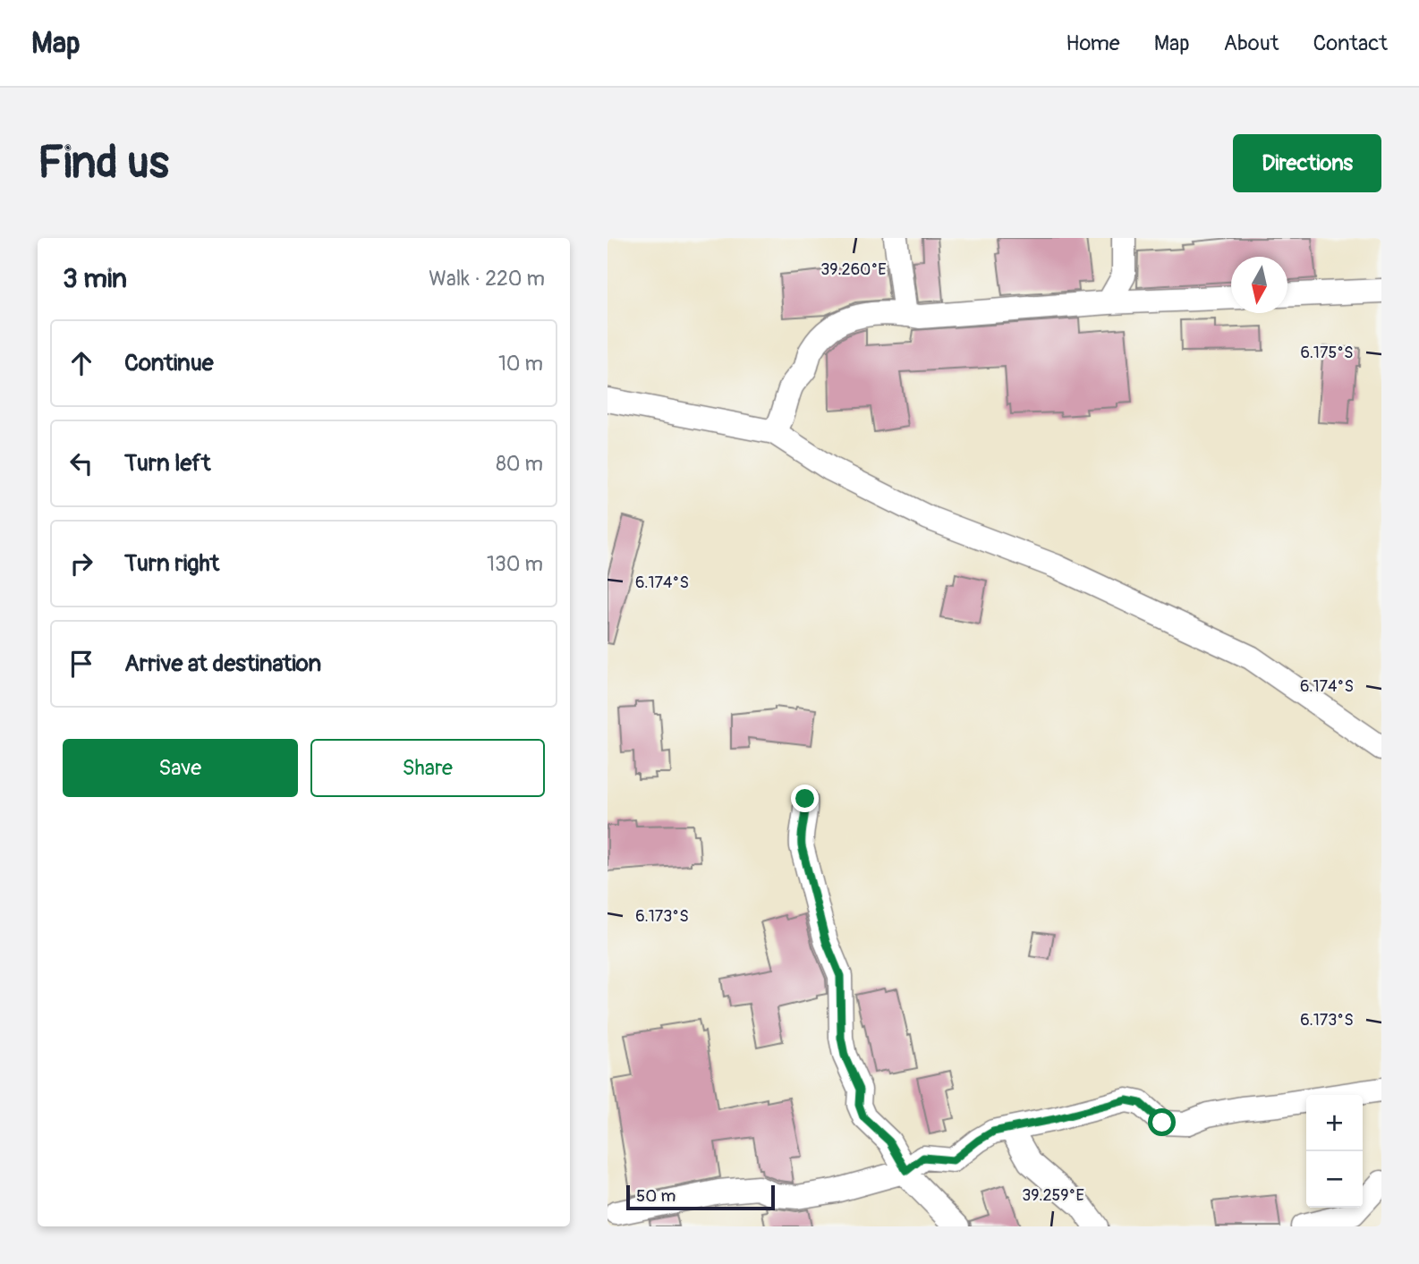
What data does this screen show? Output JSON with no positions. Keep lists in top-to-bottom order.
{
  "scale_bar": "50 m",
  "north": "bottom",
  "page": {
    "header": "Map",
    "nav": [
      "Home",
      "Map",
      "About",
      "Contact"
    ],
    "buttons": [
      "Directions",
      ["Save", "Share"]
    ],
    "title": "Find us",
    "heading": ["3 min", "Walk · 220 m"],
    "list": [
      ["Continue", "10 m"],
      ["Turn left", "80 m"],
      ["Turn right", "130 m"],
      "Arrive at destination"
    ],
    "map_buttons": ["+", "−"],
    "scale": "50 m"
  },
  "coordinates": [
    "39.260°E",
    "6.175°S",
    "6.174°S",
    "6.173°S",
    "39.259°E"
  ]
}
